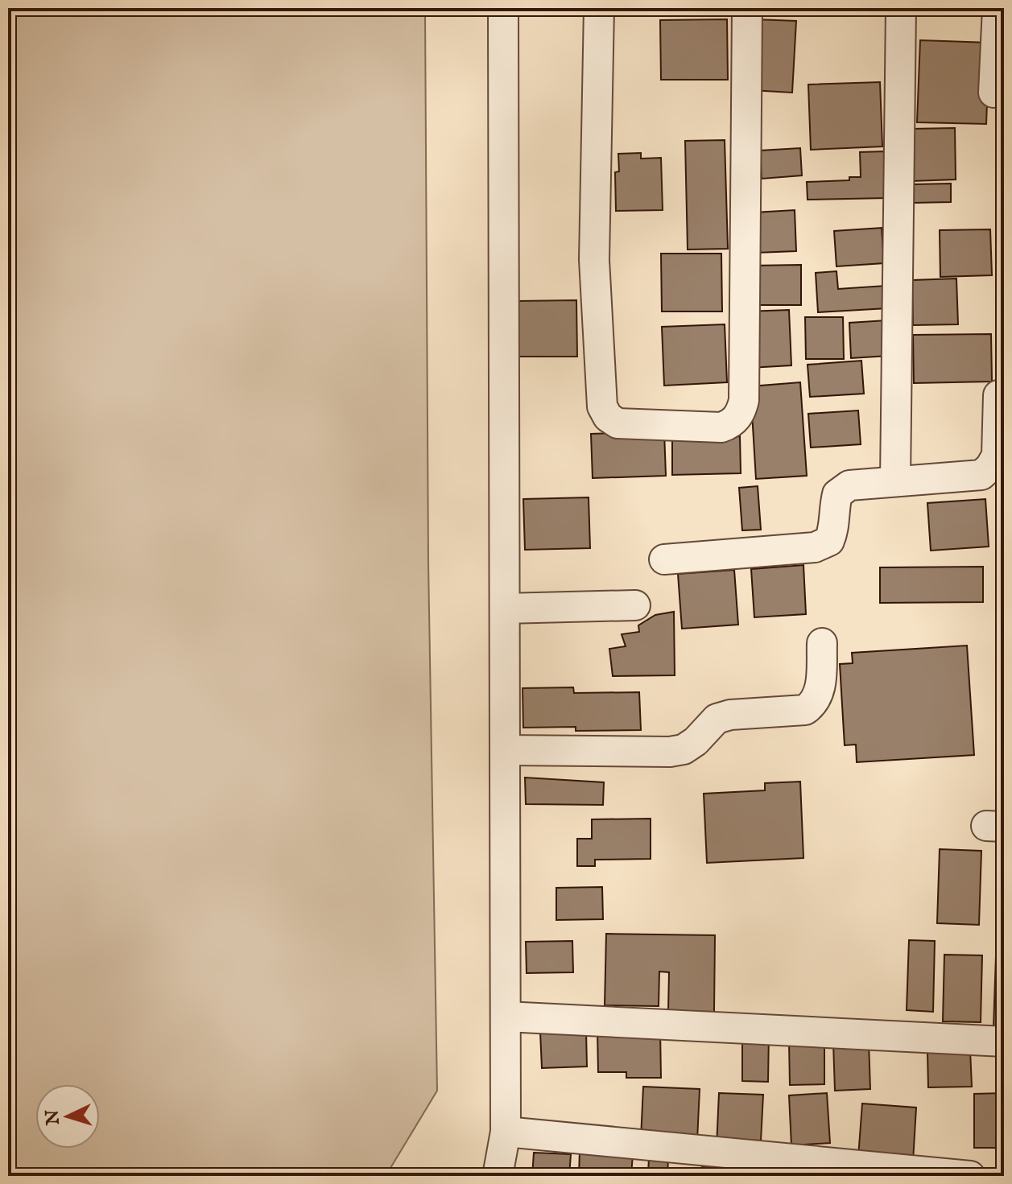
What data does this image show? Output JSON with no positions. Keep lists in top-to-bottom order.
{
  "north": "left"
}
